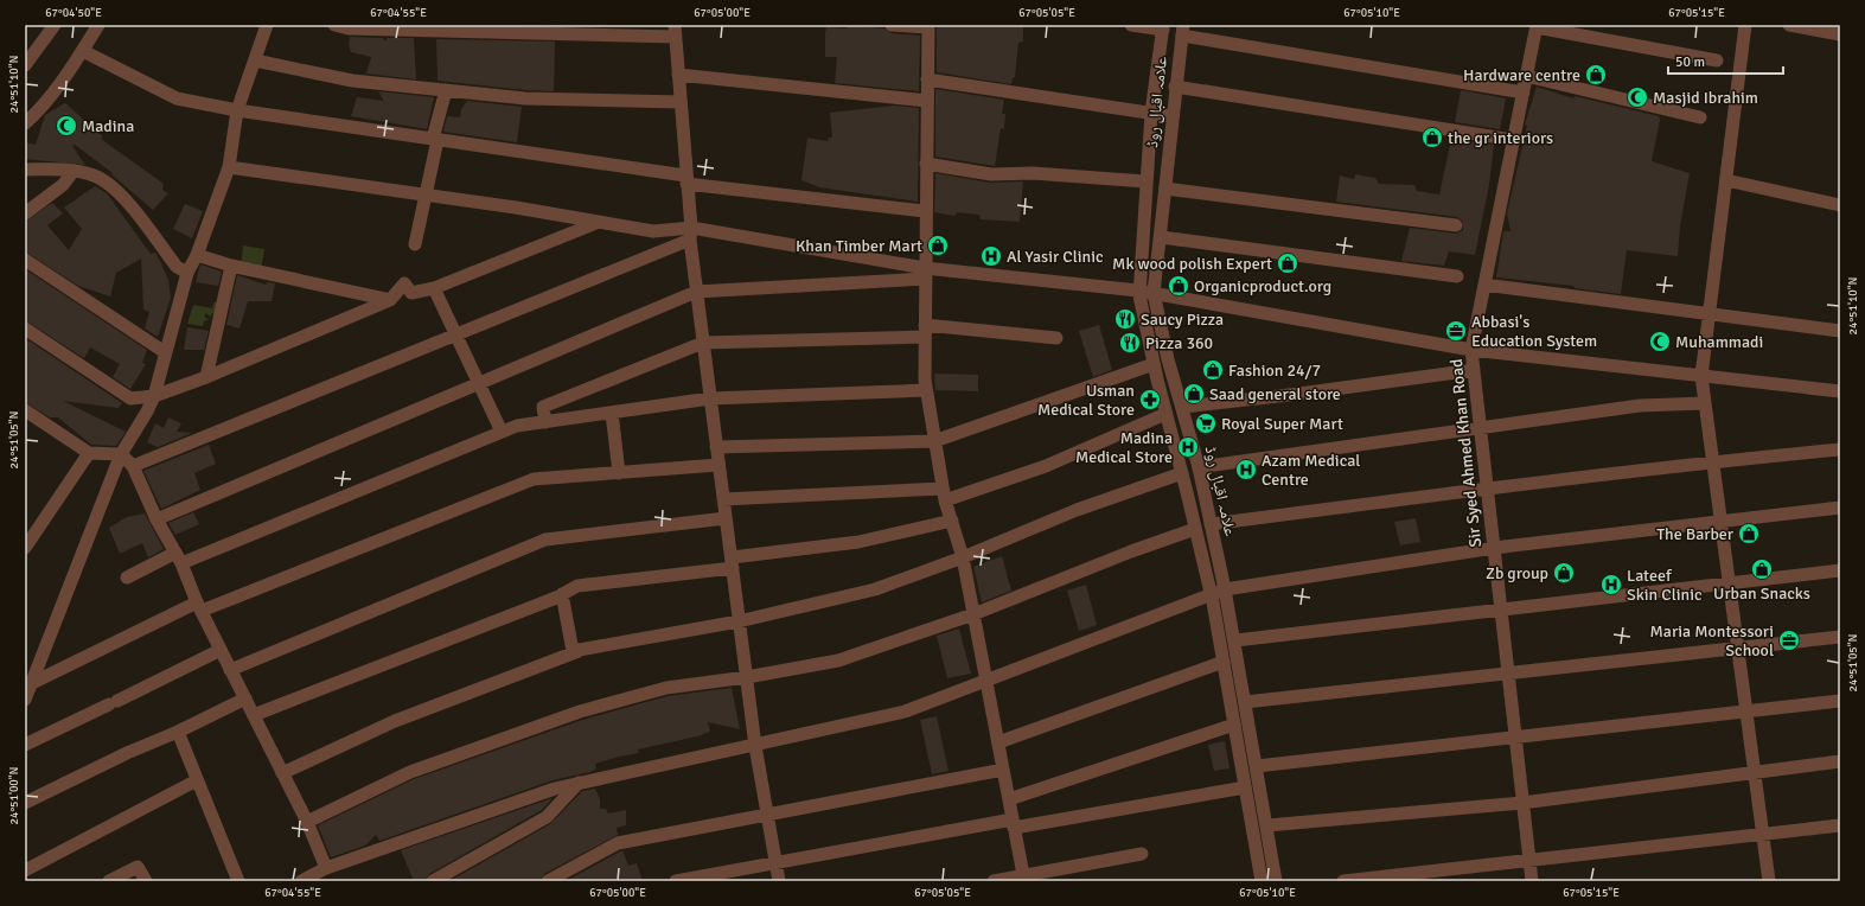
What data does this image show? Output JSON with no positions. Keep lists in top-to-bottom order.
{
  "streets": {
    "street": ["علامہ اقبال روڈ", "Sir Syed Ahmed Khan Road"]
  },
  "places": {
    "shop": [
      "Hardware centre",
      "the gr interiors",
      "Khan Timber Mart",
      "Mk wood polish Expert",
      "Organicproduct.org",
      "Fashion 24/7",
      "Saad general store",
      "The Barber",
      "Urban Snacks",
      "Zb group"
    ],
    "mosque": ["Masjid Ibrahim", "Madina", "Muhammadi"],
    "hospital": [
      "Al Yasir Clinic",
      "Madina Medical Store",
      "Azam Medical Centre",
      "Lateef Skin Clinic"
    ],
    "restaurant": ["Saucy Pizza", "Pizza 360"],
    "office": ["Abbasi's Education System", "Maria Montessori School"],
    "pharmacy": ["Usman Medical Store"],
    "supermarket": ["Royal Super Mart"]
  },
  "scale_bar": "50 m",
  "coordinates": [
    "67°04'50\"E",
    "67°04'55\"E",
    "67°05'00\"E",
    "67°05'05\"E",
    "67°05'10\"E",
    "67°05'15\"E",
    "24°51'10\"N",
    "24°51'05\"N",
    "24°51'00\"N"
  ]
}
